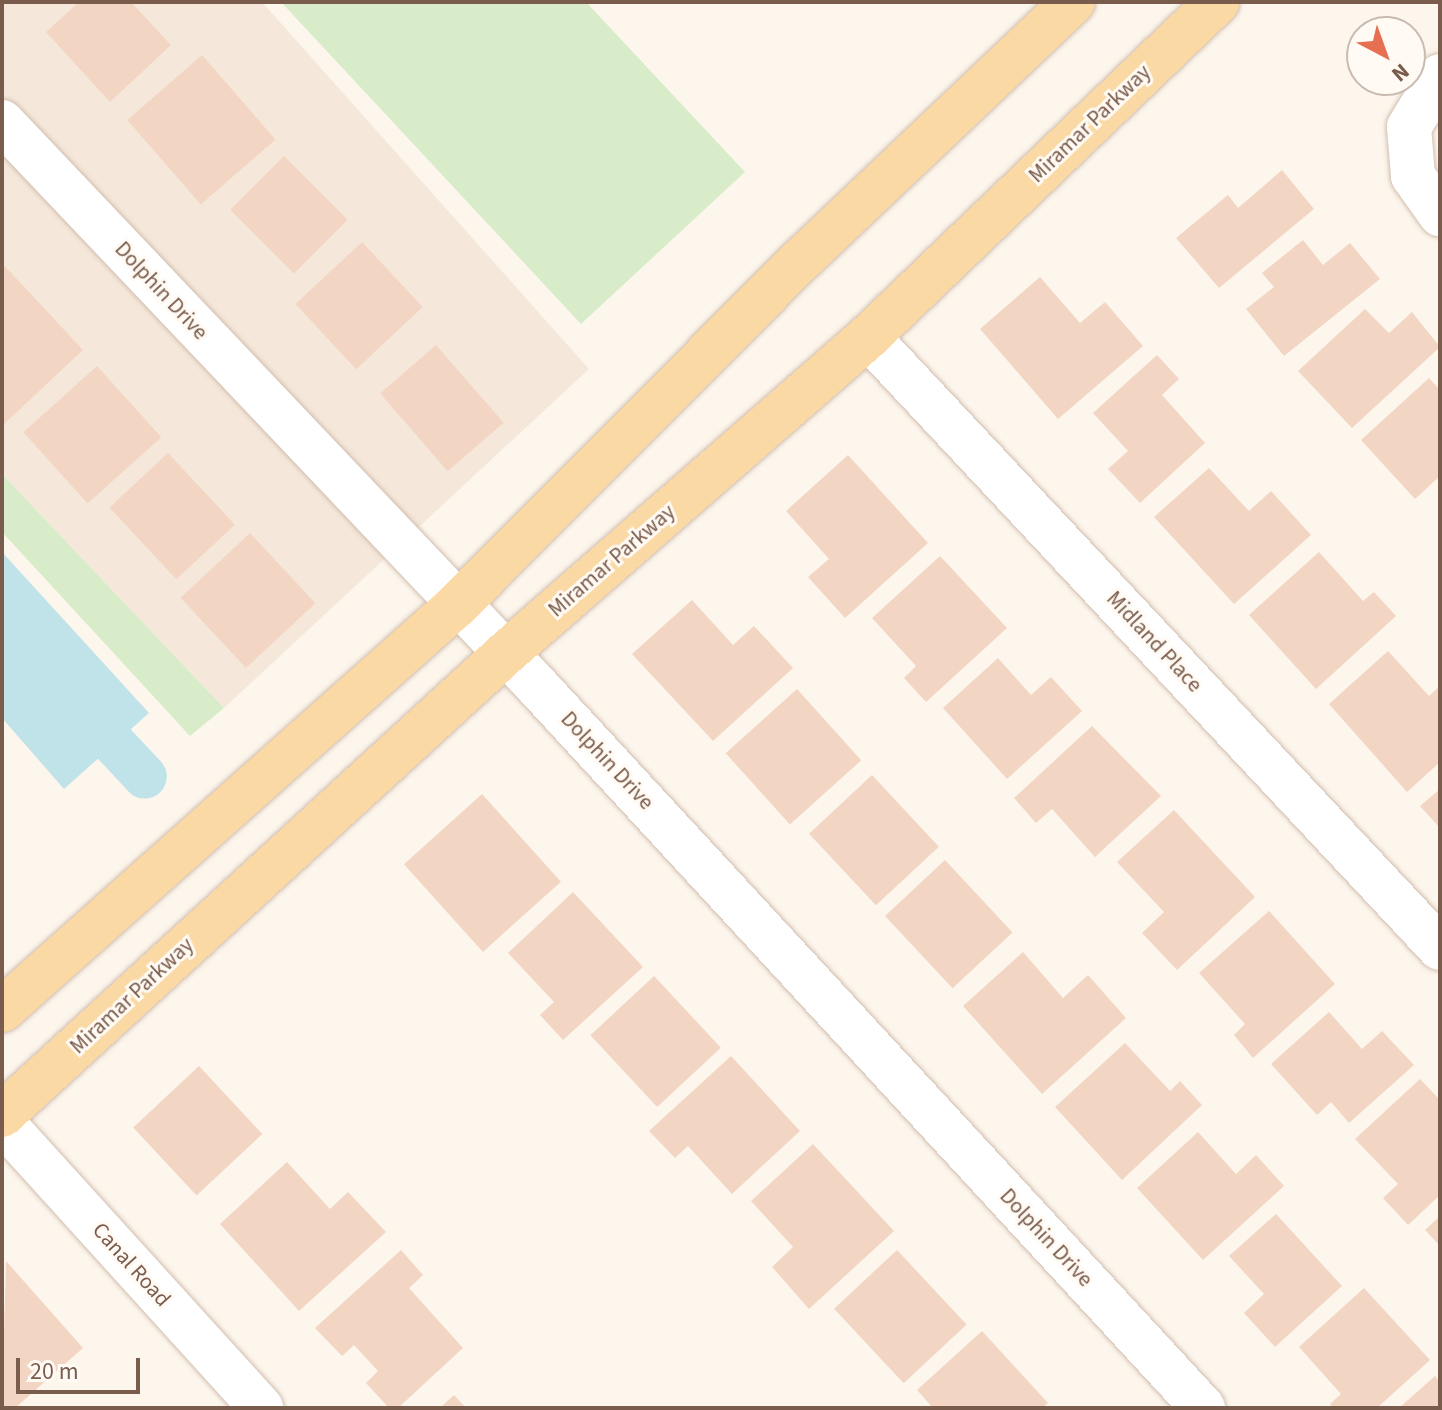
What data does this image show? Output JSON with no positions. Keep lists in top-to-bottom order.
{
  "streets": {
    "main road": ["Miramar Parkway"],
    "street": ["Dolphin Drive", "Midland Place", "Canal Road"]
  },
  "crossings": [
    ["Miramar Parkway", "Dolphin Drive"],
    ["Miramar Parkway", "Midland Place"]
  ],
  "scale_bar": "20 m",
  "north": "bottom right"
}
